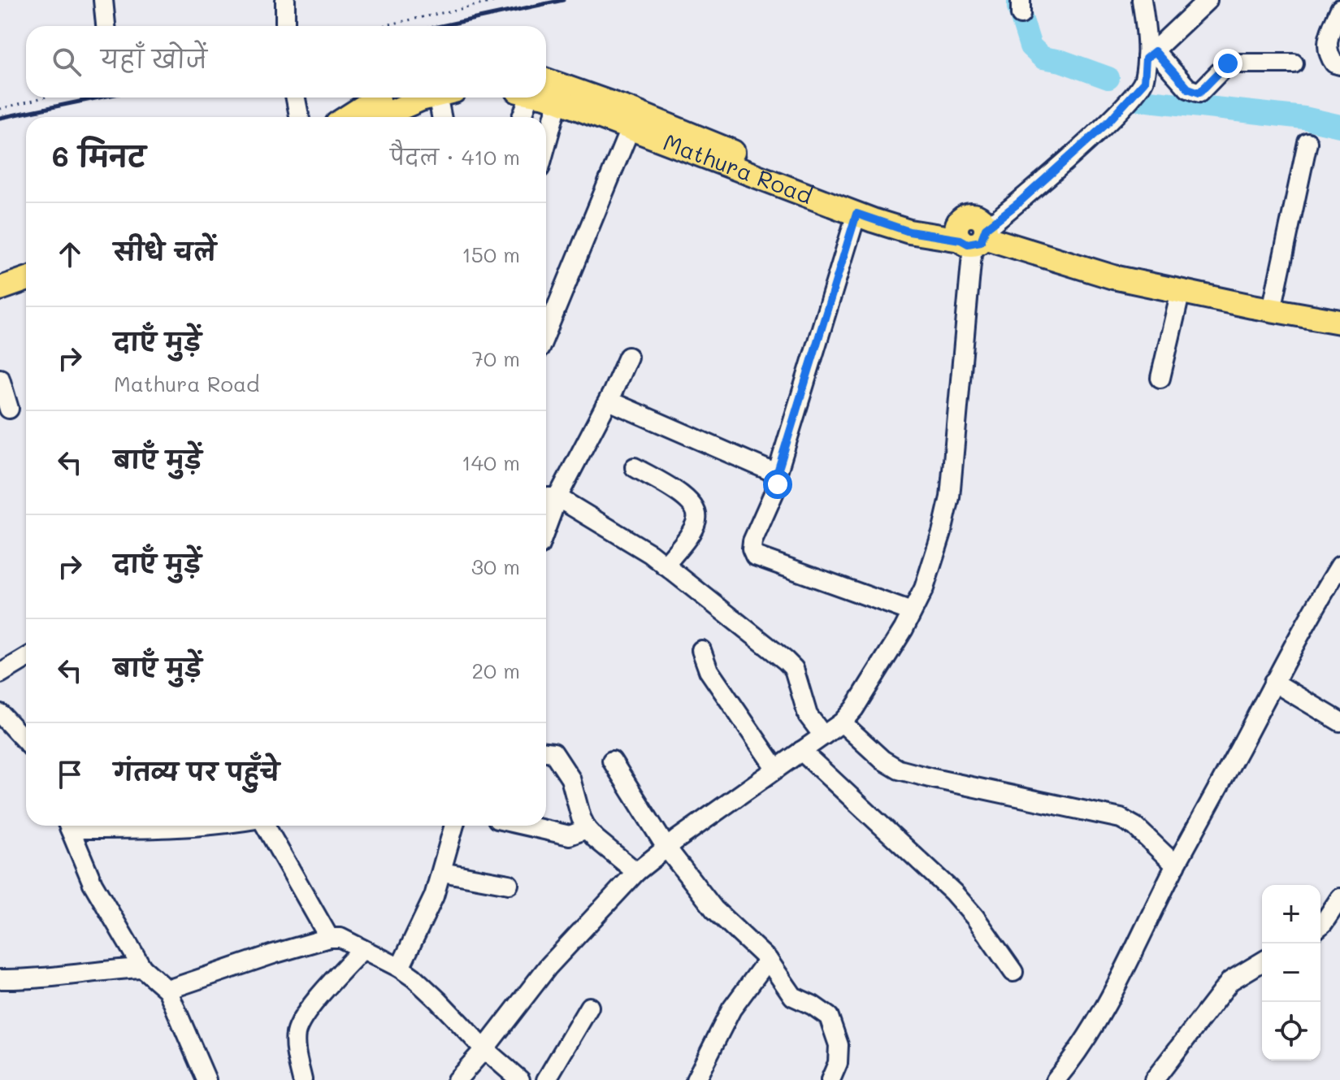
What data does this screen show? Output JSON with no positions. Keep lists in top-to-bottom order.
{
  "streets": {
    "main road": ["Mathura Road"]
  },
  "page": {
    "search": "यहाँ खोजें",
    "heading": ["6 मिनट", "पैदल · 410 m"],
    "list": [
      ["सीधे चलें", "150 m"],
      ["दाएँ मुड़ें", "Mathura Road", "70 m"],
      ["बाएँ मुड़ें", "140 m"],
      ["दाएँ मुड़ें", "30 m"],
      ["बाएँ मुड़ें", "20 m"],
      "गंतव्य पर पहुँचे"
    ],
    "map_buttons": ["+", "−"]
  }
}
